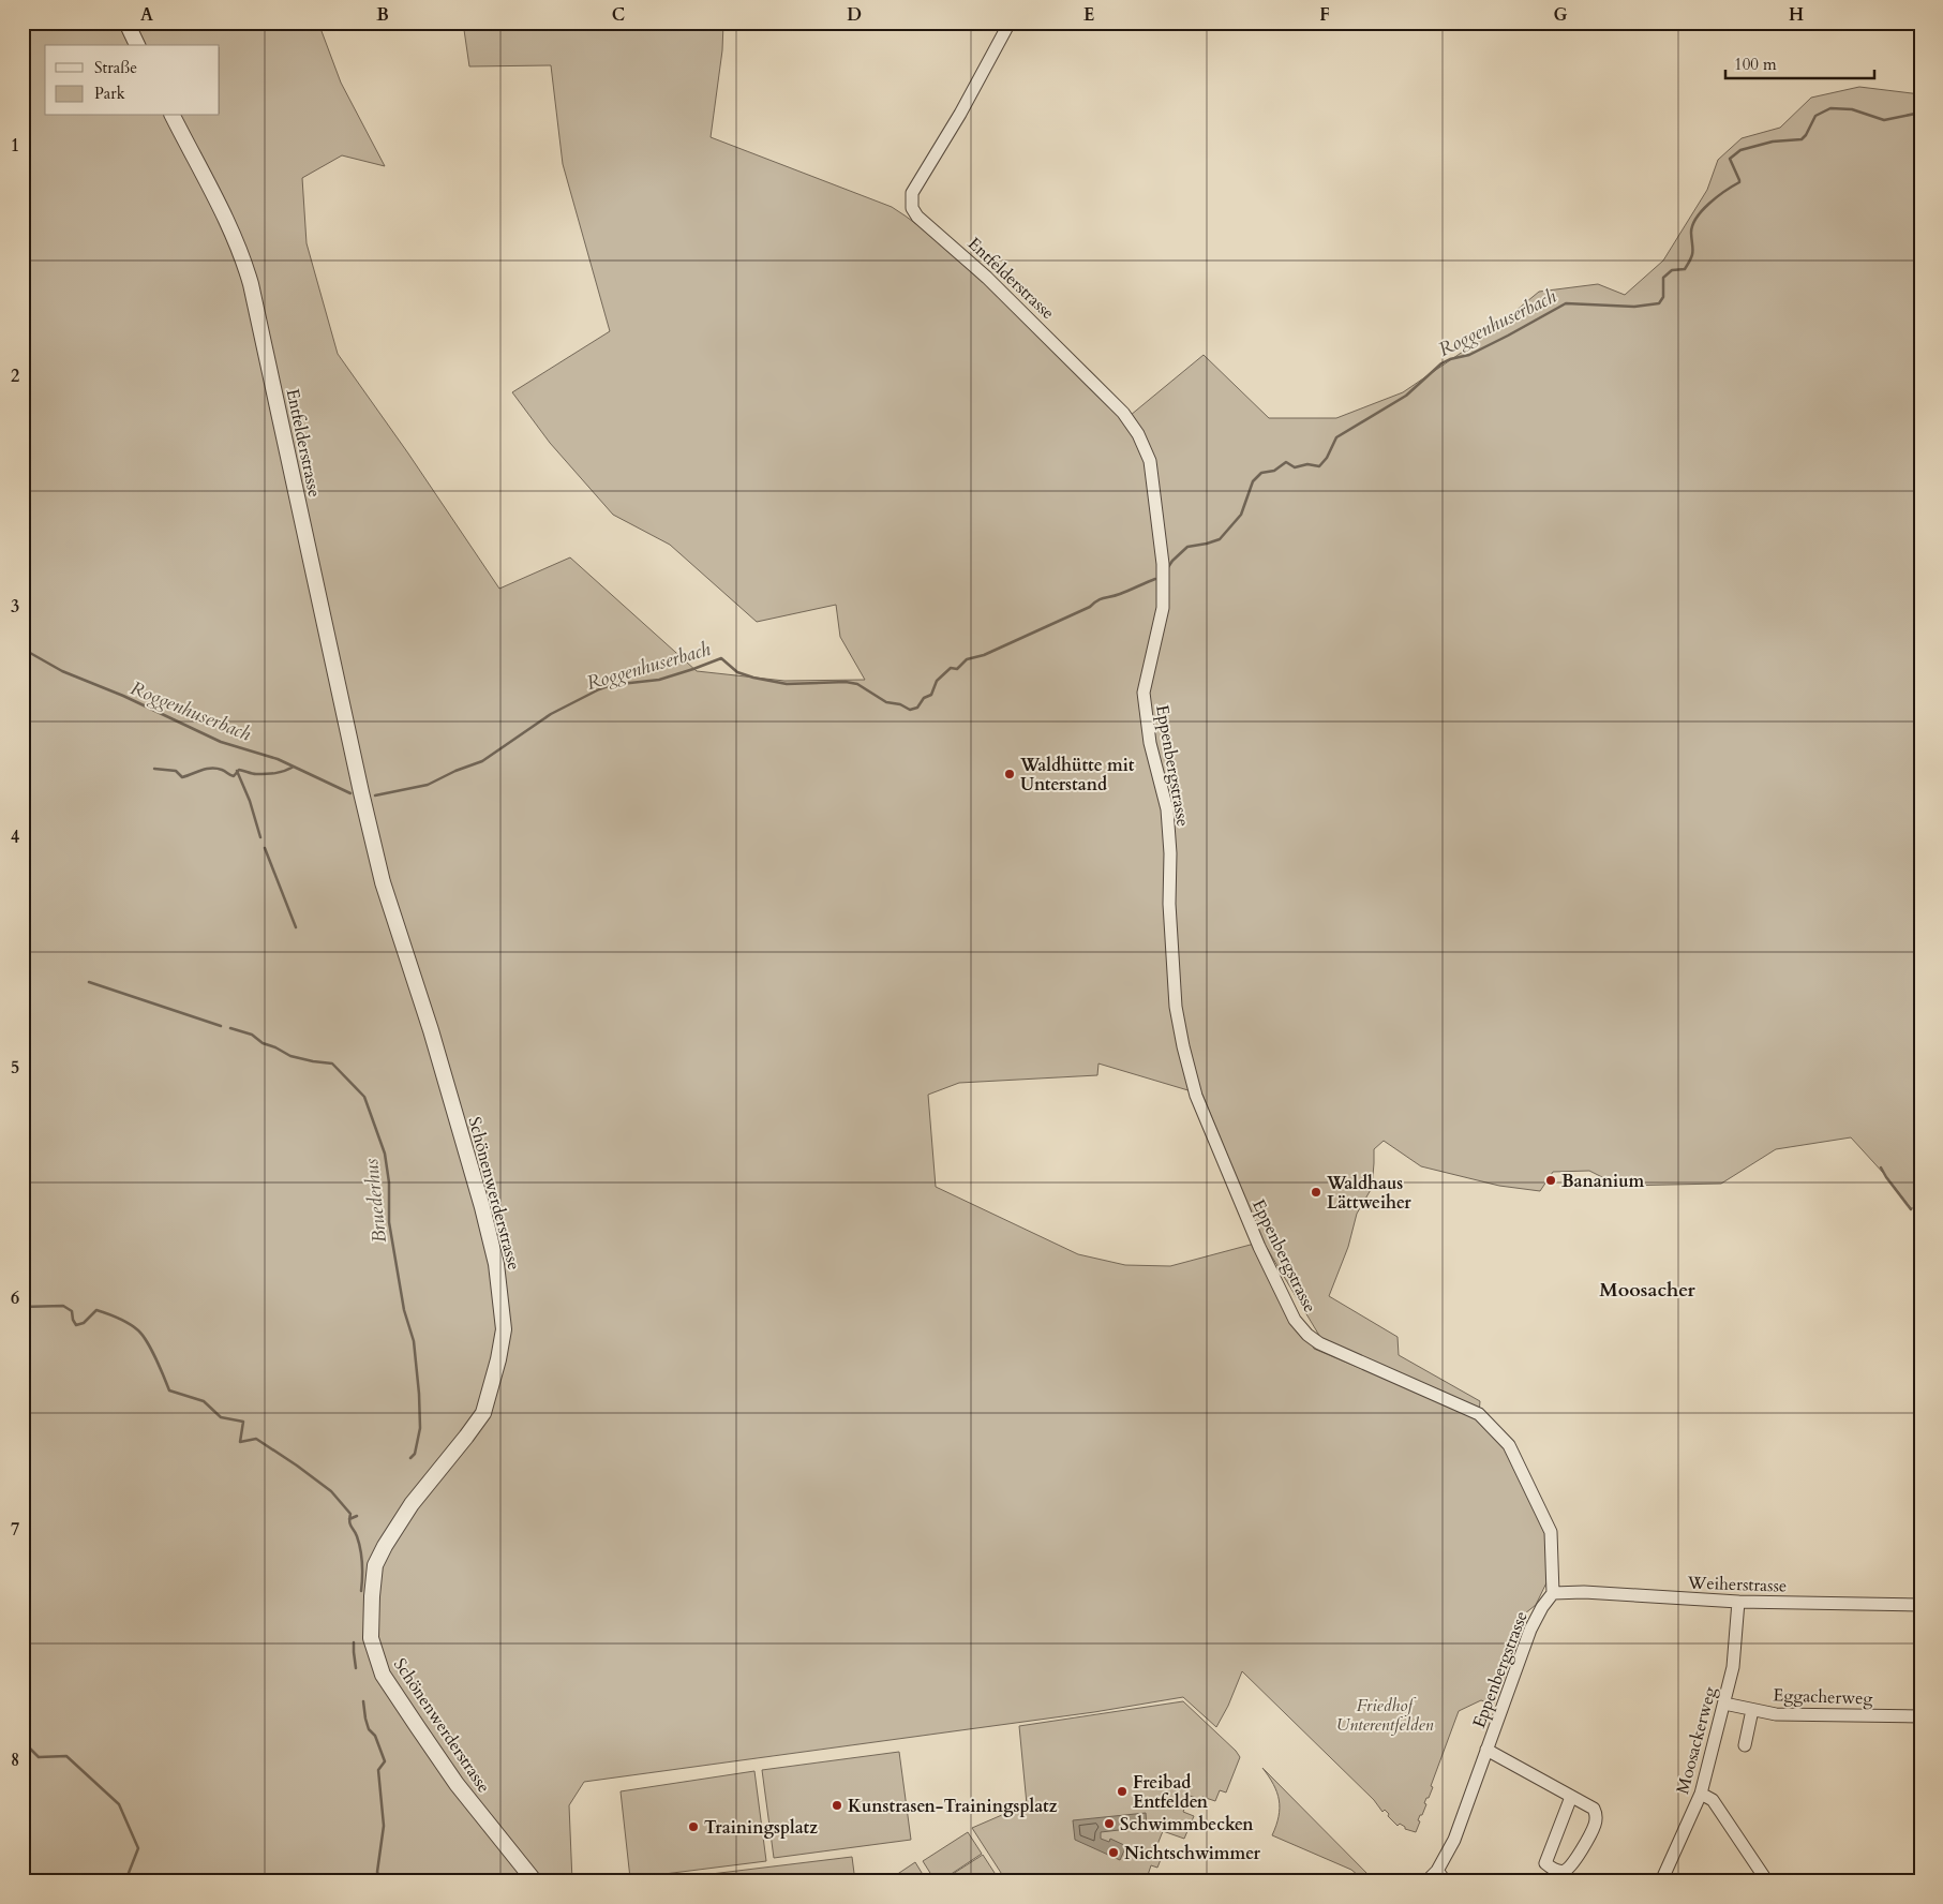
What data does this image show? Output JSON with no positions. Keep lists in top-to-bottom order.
{
  "streets": {
    "street": [
      "Entfelderstrasse",
      "Eppenbergstrasse",
      "Schönenwerderstrasse",
      "Weiherstrasse",
      "Eggacherweg",
      "Moosackerweg"
    ]
  },
  "crossings": [
    ["Entfelderstrasse", "Eppenbergstrasse"],
    ["Entfelderstrasse", "Schönenwerderstrasse"],
    ["Eppenbergstrasse", "Weiherstrasse"],
    ["Weiherstrasse", "Moosackerweg"],
    ["Eggacherweg", "Moosackerweg"]
  ],
  "districts": ["Moosacher"],
  "water": ["Roggenhuserbach", "Bruederhus"],
  "parks": ["Friedhof Unterentfelden"],
  "places": [
    "Waldhütte mit Unterstand",
    "Bananium",
    "Waldhaus Lättweiher",
    "Freibad Entfelden",
    "Kunstrasen-Trainingsplatz",
    "Schwimmbecken",
    "Trainingsplatz",
    "Nichtschwimmer"
  ],
  "legend": ["Straße", "Park"],
  "scale_bar": "100 m",
  "grid": {
    "columns": [
      "A",
      "B",
      "C",
      "D",
      "E",
      "F",
      "G",
      "H"
    ],
    "rows": [
      "1",
      "2",
      "3",
      "4",
      "5",
      "6",
      "7",
      "8"
    ]
  }
}
